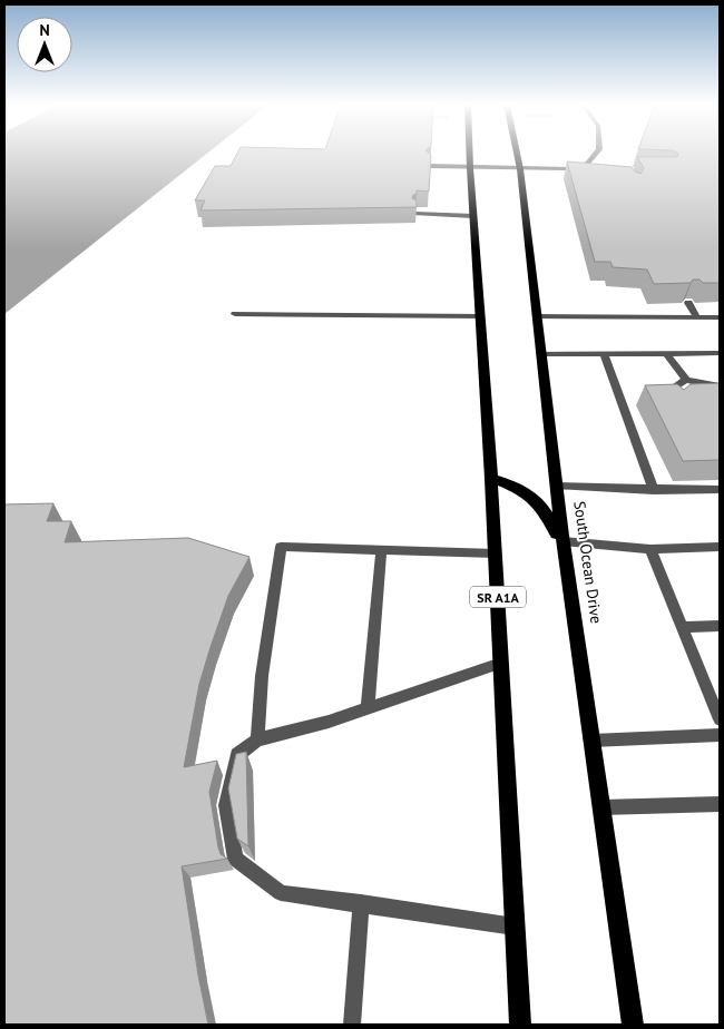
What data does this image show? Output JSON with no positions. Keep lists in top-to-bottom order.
{
  "streets": {
    "main road": ["South Ocean Drive", "SR A1A"]
  },
  "north": "top"
}
